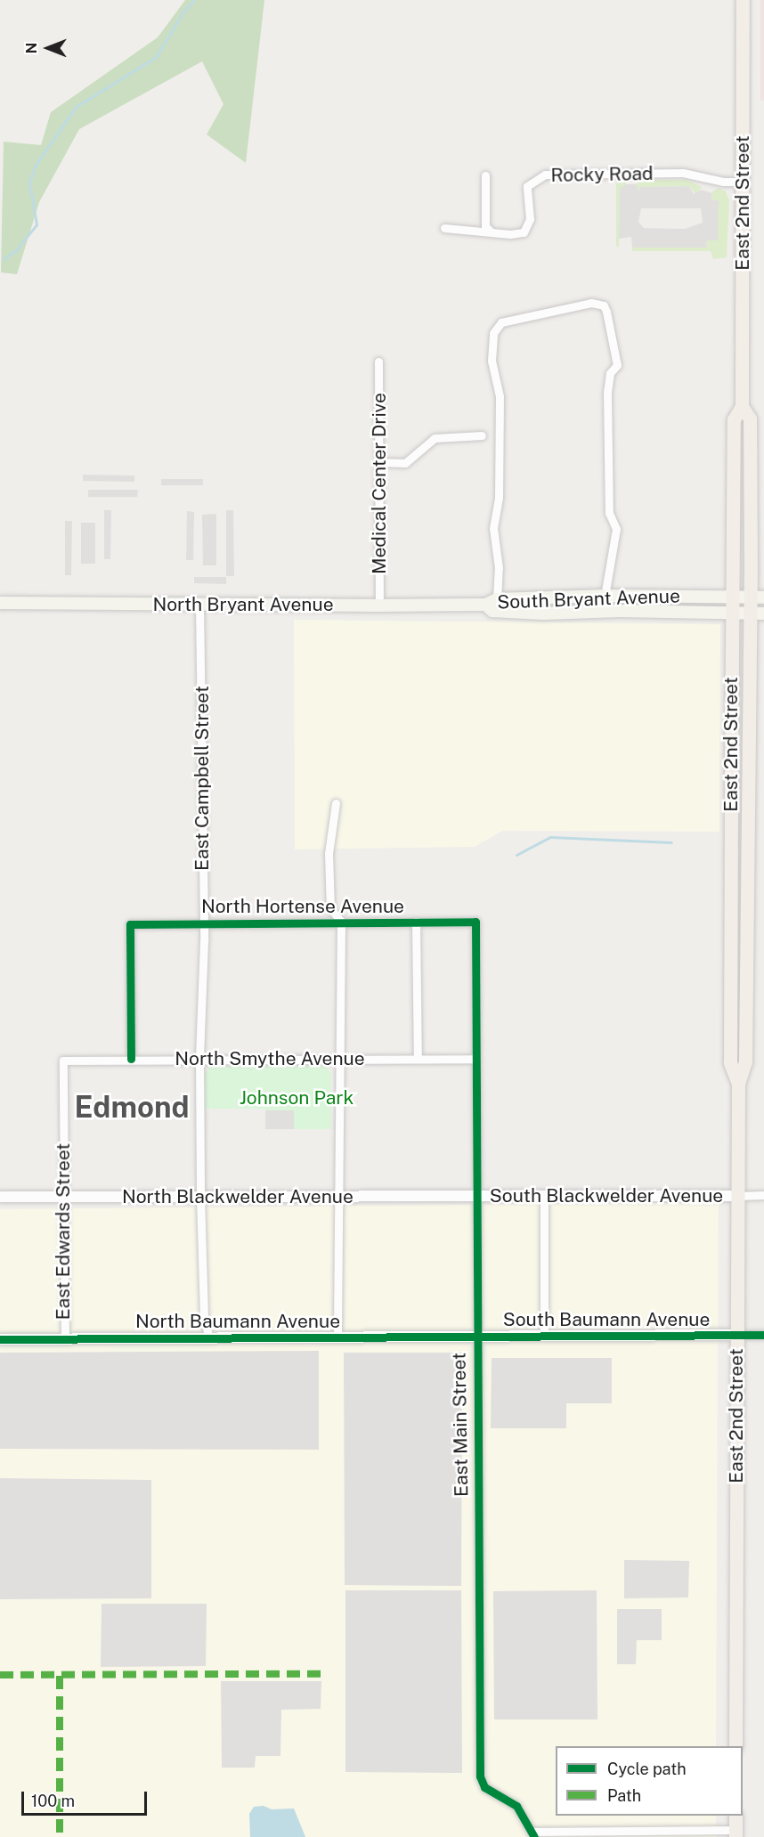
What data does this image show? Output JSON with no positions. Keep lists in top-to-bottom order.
{
  "streets": {
    "main road": ["East 2nd Street", "South Bryant Avenue", "North Bryant Avenue"],
    "street": [
      "Rocky Road",
      "Medical Center Drive",
      "East Campbell Street",
      "North Hortense Avenue",
      "North Smythe Avenue",
      "South Blackwelder Avenue",
      "North Blackwelder Avenue",
      "East Edwards Street",
      "South Baumann Avenue",
      "North Baumann Avenue",
      "East Main Street"
    ]
  },
  "crossings": [
    ["Rocky Road", "East 2nd Street"],
    ["East 2nd Street", "South Bryant Avenue"],
    ["East 2nd Street", "South Blackwelder Avenue"],
    ["East 2nd Street", "South Baumann Avenue"],
    ["Medical Center Drive", "North Bryant Avenue"],
    ["South Bryant Avenue", "North Bryant Avenue"],
    ["North Bryant Avenue", "East Campbell Street"],
    ["East Campbell Street", "North Hortense Avenue"],
    ["East Campbell Street", "North Smythe Avenue"],
    ["East Campbell Street", "North Blackwelder Avenue"],
    ["East Campbell Street", "North Baumann Avenue"],
    ["North Hortense Avenue", "North Smythe Avenue"],
    ["North Hortense Avenue", "East Main Street"],
    ["North Smythe Avenue", "East Edwards Street"],
    ["North Smythe Avenue", "East Main Street"],
    ["South Blackwelder Avenue", "North Blackwelder Avenue"],
    ["South Blackwelder Avenue", "East Main Street"],
    ["North Blackwelder Avenue", "East Edwards Street"],
    ["North Blackwelder Avenue", "East Main Street"],
    ["East Edwards Street", "North Baumann Avenue"],
    ["South Baumann Avenue", "North Baumann Avenue"],
    ["South Baumann Avenue", "East Main Street"],
    ["North Baumann Avenue", "East Main Street"]
  ],
  "districts": ["Edmond"],
  "parks": ["Johnson Park"],
  "legend": ["Cycle path", "Path"],
  "scale_bar": "100 m",
  "north": "left"
}
